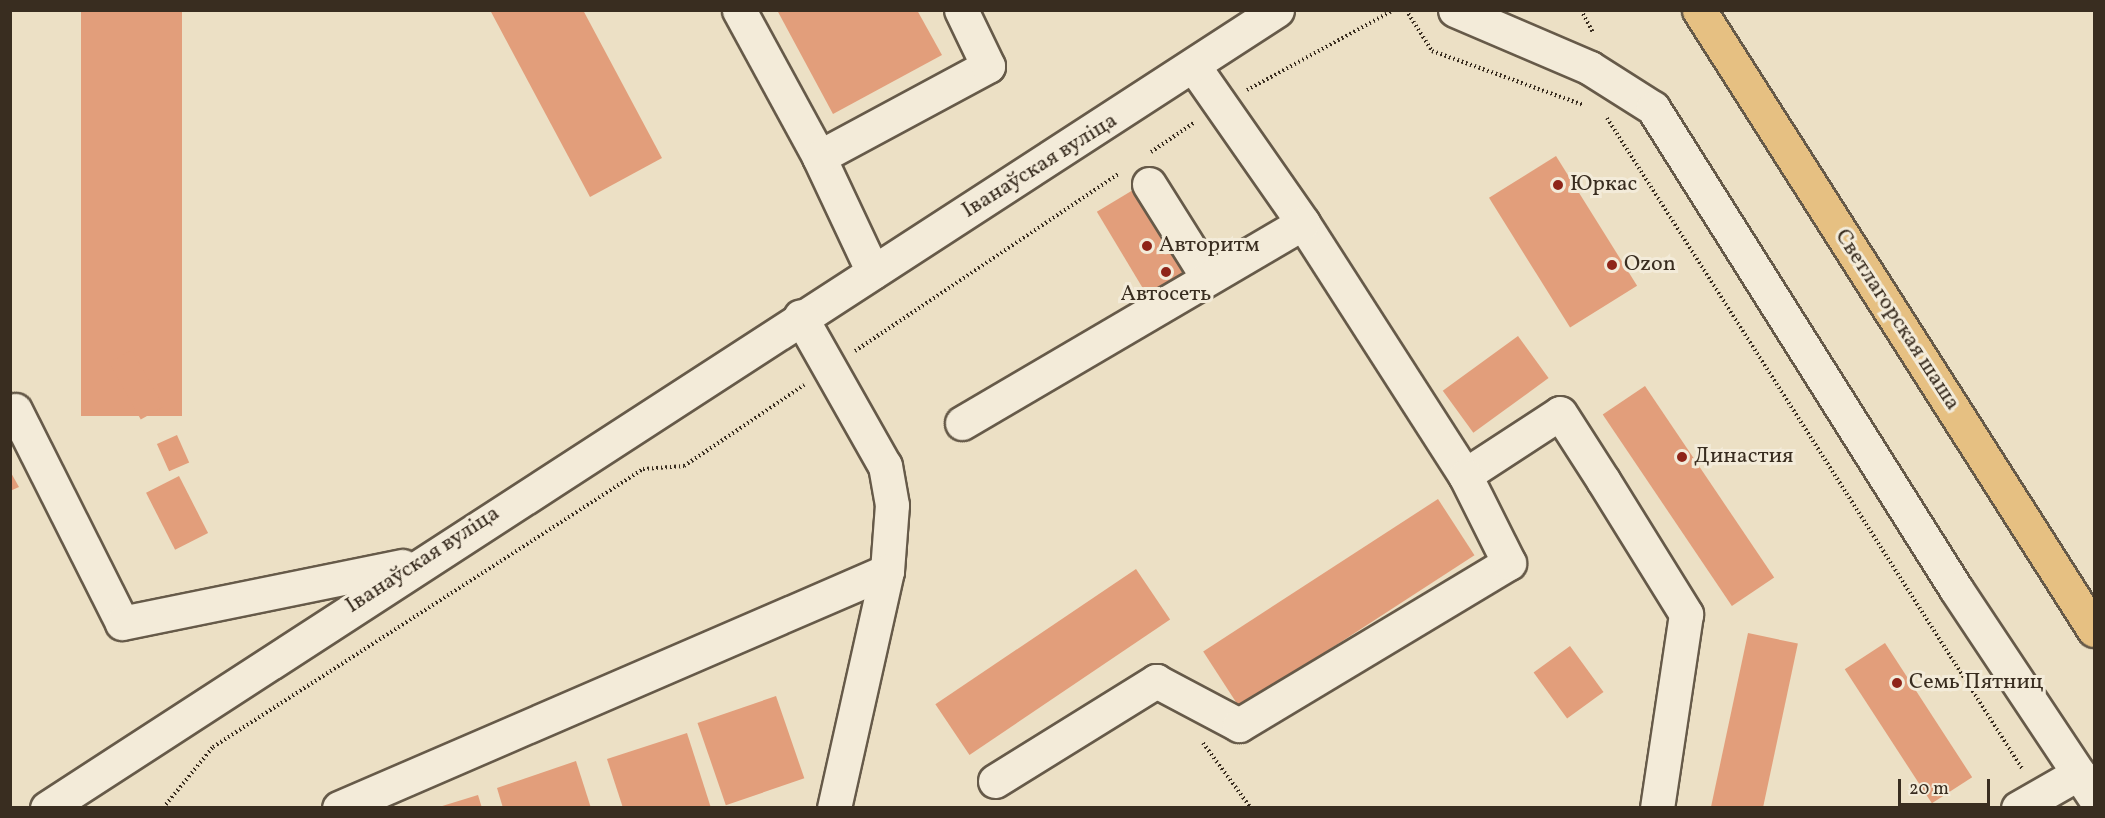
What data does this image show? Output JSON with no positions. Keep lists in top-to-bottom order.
{
  "streets": {
    "main road": ["Светлагорская шаша"],
    "street": ["Іванаўская вуліца"]
  },
  "places": [
    "Юркас",
    "Авторитм",
    "Ozon",
    "Автосеть",
    "Династия",
    "Семь Пятниц"
  ],
  "scale_bar": "20 m"
}
